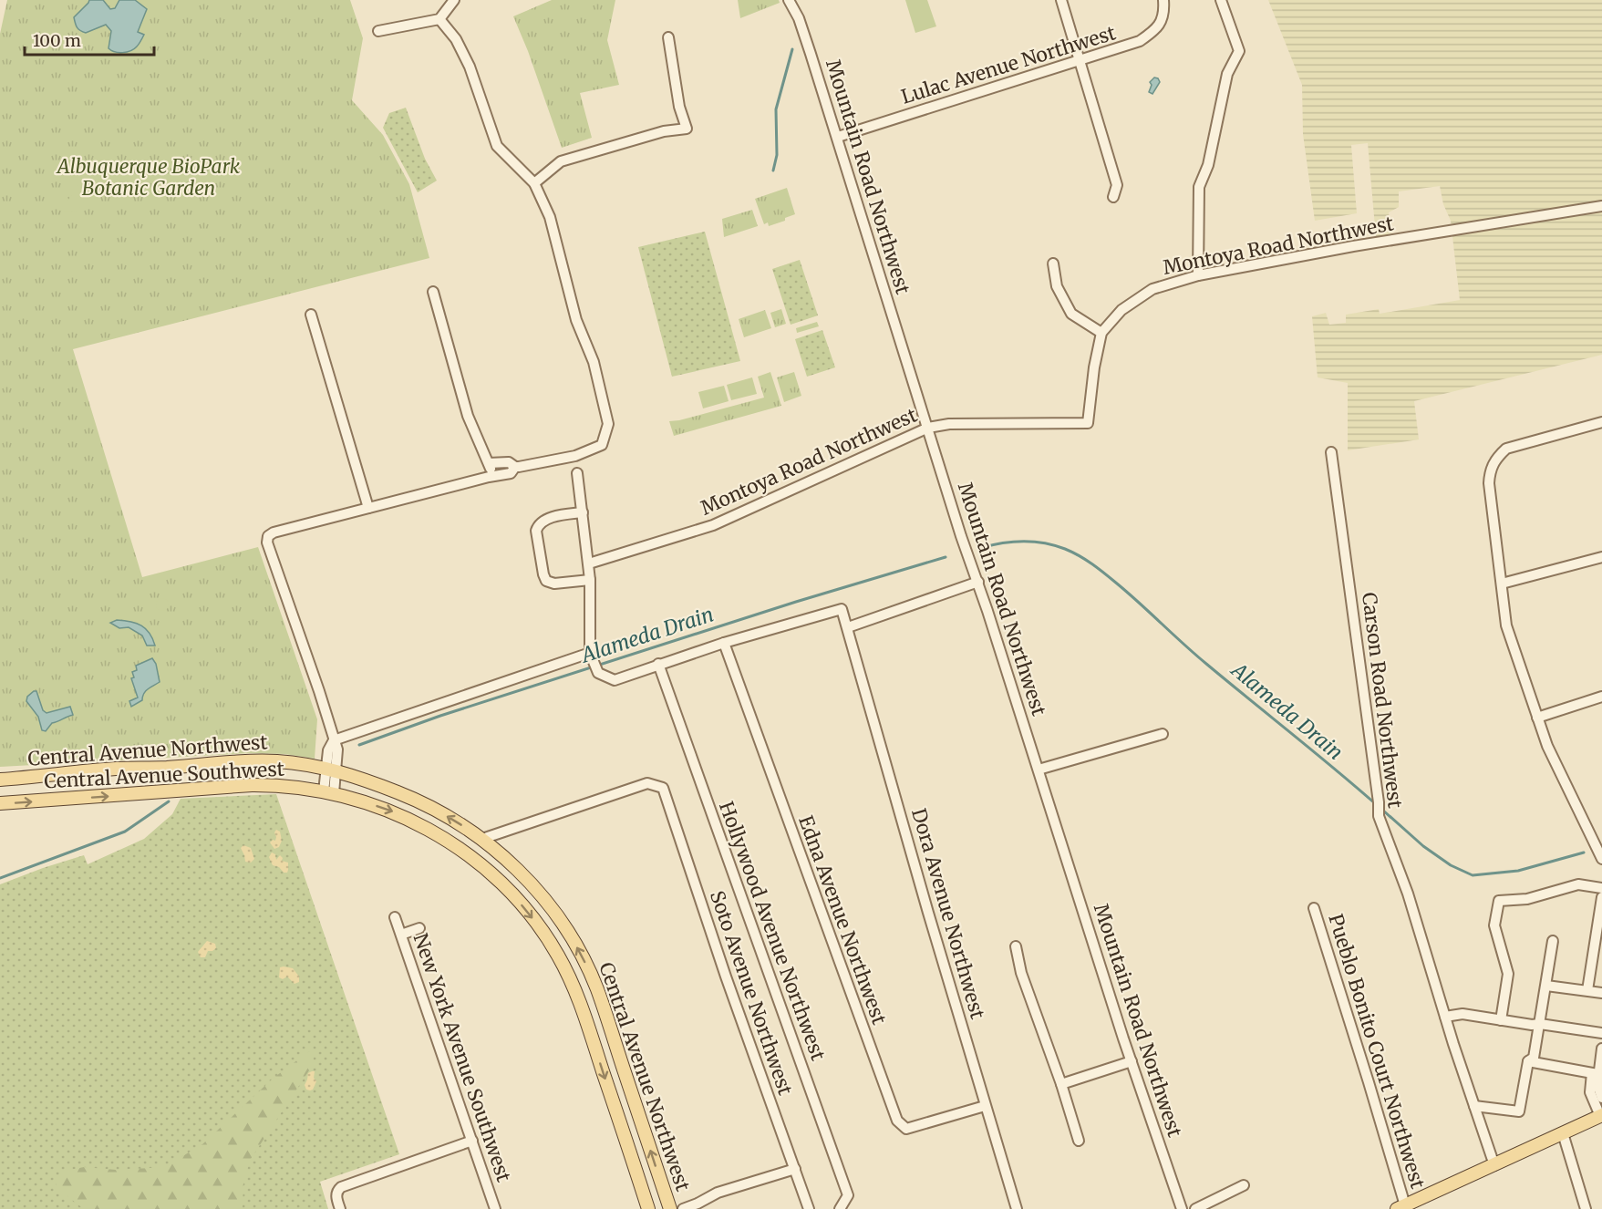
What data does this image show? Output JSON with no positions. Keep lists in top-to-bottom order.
{
  "streets": {
    "main road": ["Central Avenue Northwest", "Central Avenue Southwest"],
    "street": [
      "Lulac Avenue Northwest",
      "Mountain Road Northwest",
      "Montoya Road Northwest",
      "Carson Road Northwest",
      "Dora Avenue Northwest",
      "Edna Avenue Northwest",
      "Hollywood Avenue Northwest",
      "Soto Avenue Northwest",
      "Pueblo Bonito Court Northwest",
      "New York Avenue Southwest"
    ]
  },
  "crossings": [
    ["Lulac Avenue Northwest", "Mountain Road Northwest"],
    ["Mountain Road Northwest", "Montoya Road Northwest"],
    ["Central Avenue Northwest", "Soto Avenue Northwest"],
    ["Dora Avenue Northwest", "Edna Avenue Northwest"]
  ],
  "one_way": ["Central Avenue Northwest", "Central Avenue Southwest"],
  "water": ["Alameda Drain"],
  "parks": ["Albuquerque BioPark Botanic Garden"],
  "scale_bar": "100 m"
}
